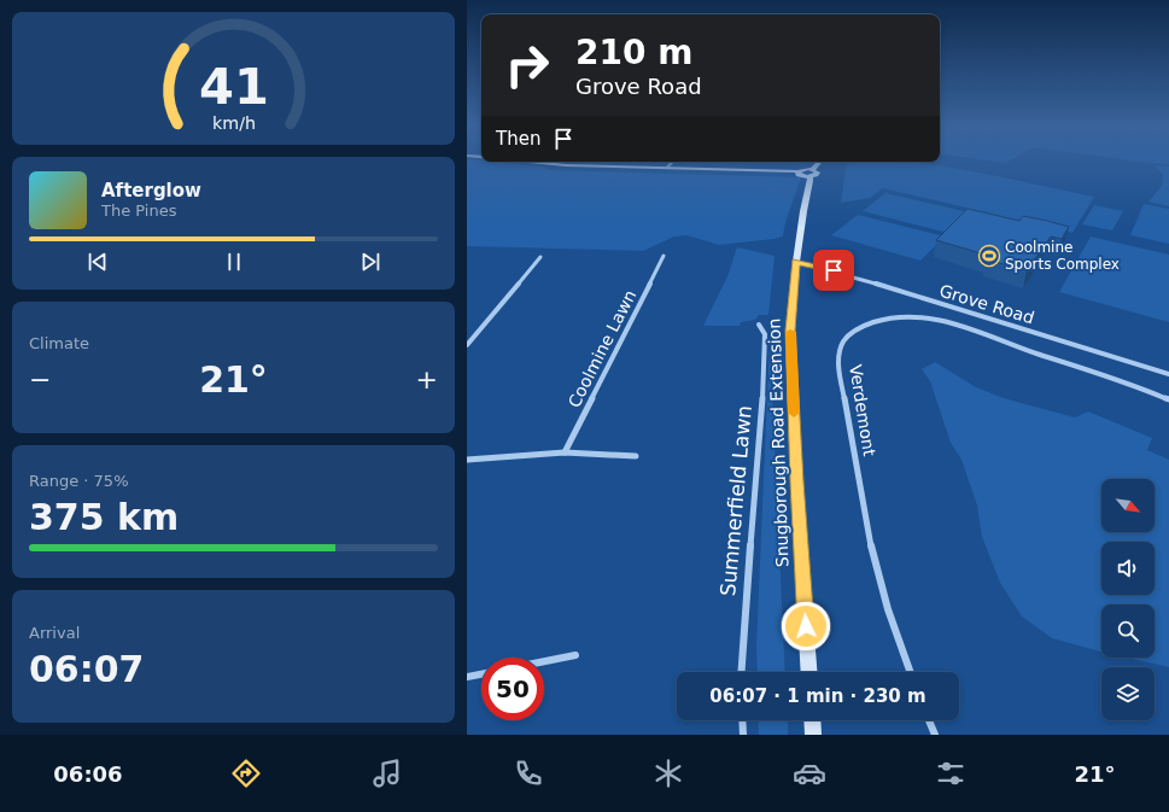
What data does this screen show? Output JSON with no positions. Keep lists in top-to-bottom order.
{
  "streets": {
    "main road": ["Snugborough Road Extension"],
    "street": [
      "Grove Road",
      "Coolmine Lawn",
      "Verdemont",
      "Summerfield Lawn"
    ]
  },
  "crossings": [
    ["Grove Road", "Snugborough Road Extension"]
  ],
  "places": {
    "sports": ["Coolmine Sports Complex"]
  },
  "north": "bottom right",
  "page": {
    "turn": ["210 m", "Grove Road"],
    "then": "Then",
    "song": ["Afterglow", "The Pines"],
    "tile": [
      "Climate",
      ["Range · 75%", "375 km"],
      ["Arrival", "06:07"]
    ],
    "heat": ["−", "21°", "+"],
    "limit": "50",
    "trip": "06:07 · 1 min · 230 m",
    "tabs": ["06:06", "21°"],
    "gauge": ["41", "km/h"]
  }
}
